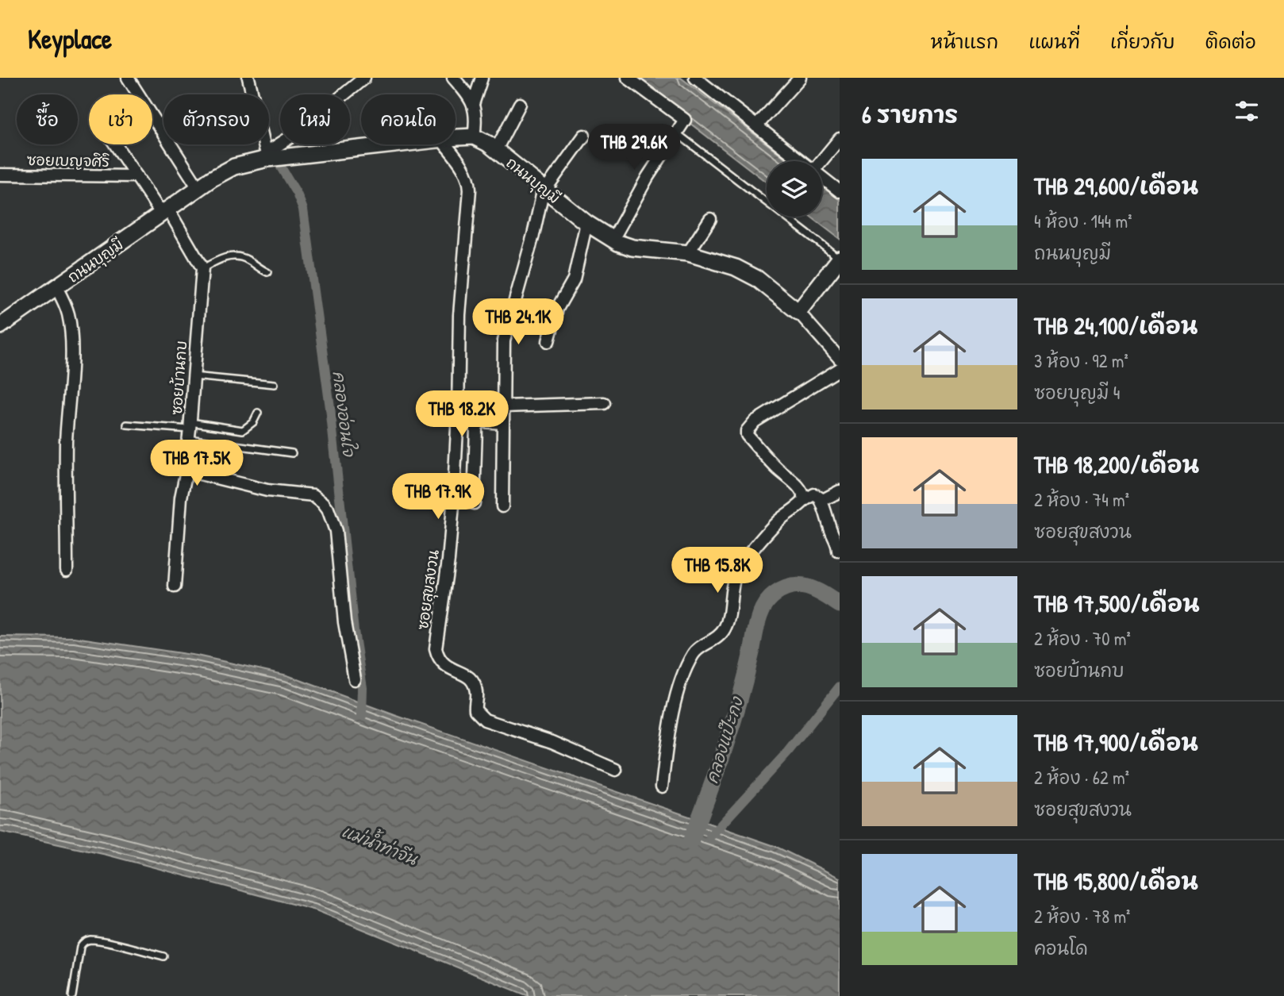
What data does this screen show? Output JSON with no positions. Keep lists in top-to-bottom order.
{
  "streets": {
    "street": [
      "ซอยเบญจศิริ",
      "ถนนบุญมี",
      "ซอยบ้านกบ",
      "ซอยสุขสงวน"
    ]
  },
  "crossings": [
    ["ซอยเบญจศิริ", "ถนนบุญมี"]
  ],
  "water": ["คลองอ่อนใจ", "คลองแป๊ะกง", "แม่น้ำท่าจีน"],
  "page": {
    "header": "Keyplace",
    "nav": [
      "หน้าแรก",
      "แผนที่",
      "เกี่ยวกับ",
      "ติดต่อ"
    ],
    "heading": "6 รายการ",
    "chip": [
      "ซื้อ",
      "เช่า",
      "ตัวกรอง",
      "ใหม่",
      "คอนโด"
    ],
    "price": [
      "THB 29.6K",
      "THB 24.1K",
      "THB 18.2K",
      "THB 17.5K",
      "THB 17.9K",
      "THB 15.8K"
    ],
    "list": [
      {
        "name": "THB 29,600/เดือน",
        "note": "4 ห้อง · 144 m² · ถนนบุญมี"
      },
      {
        "name": "THB 24,100/เดือน",
        "note": "3 ห้อง · 92 m² · ซอยบุญมี 4"
      },
      {
        "name": "THB 18,200/เดือน",
        "note": "2 ห้อง · 74 m² · ซอยสุขสงวน"
      },
      {
        "name": "THB 17,500/เดือน",
        "note": "2 ห้อง · 70 m² · ซอยบ้านกบ"
      },
      {
        "name": "THB 17,900/เดือน",
        "note": "2 ห้อง · 62 m² · ซอยสุขสงวน"
      },
      {
        "name": "THB 15,800/เดือน",
        "note": "2 ห้อง · 78 m² · คอนโด"
      }
    ]
  }
}
